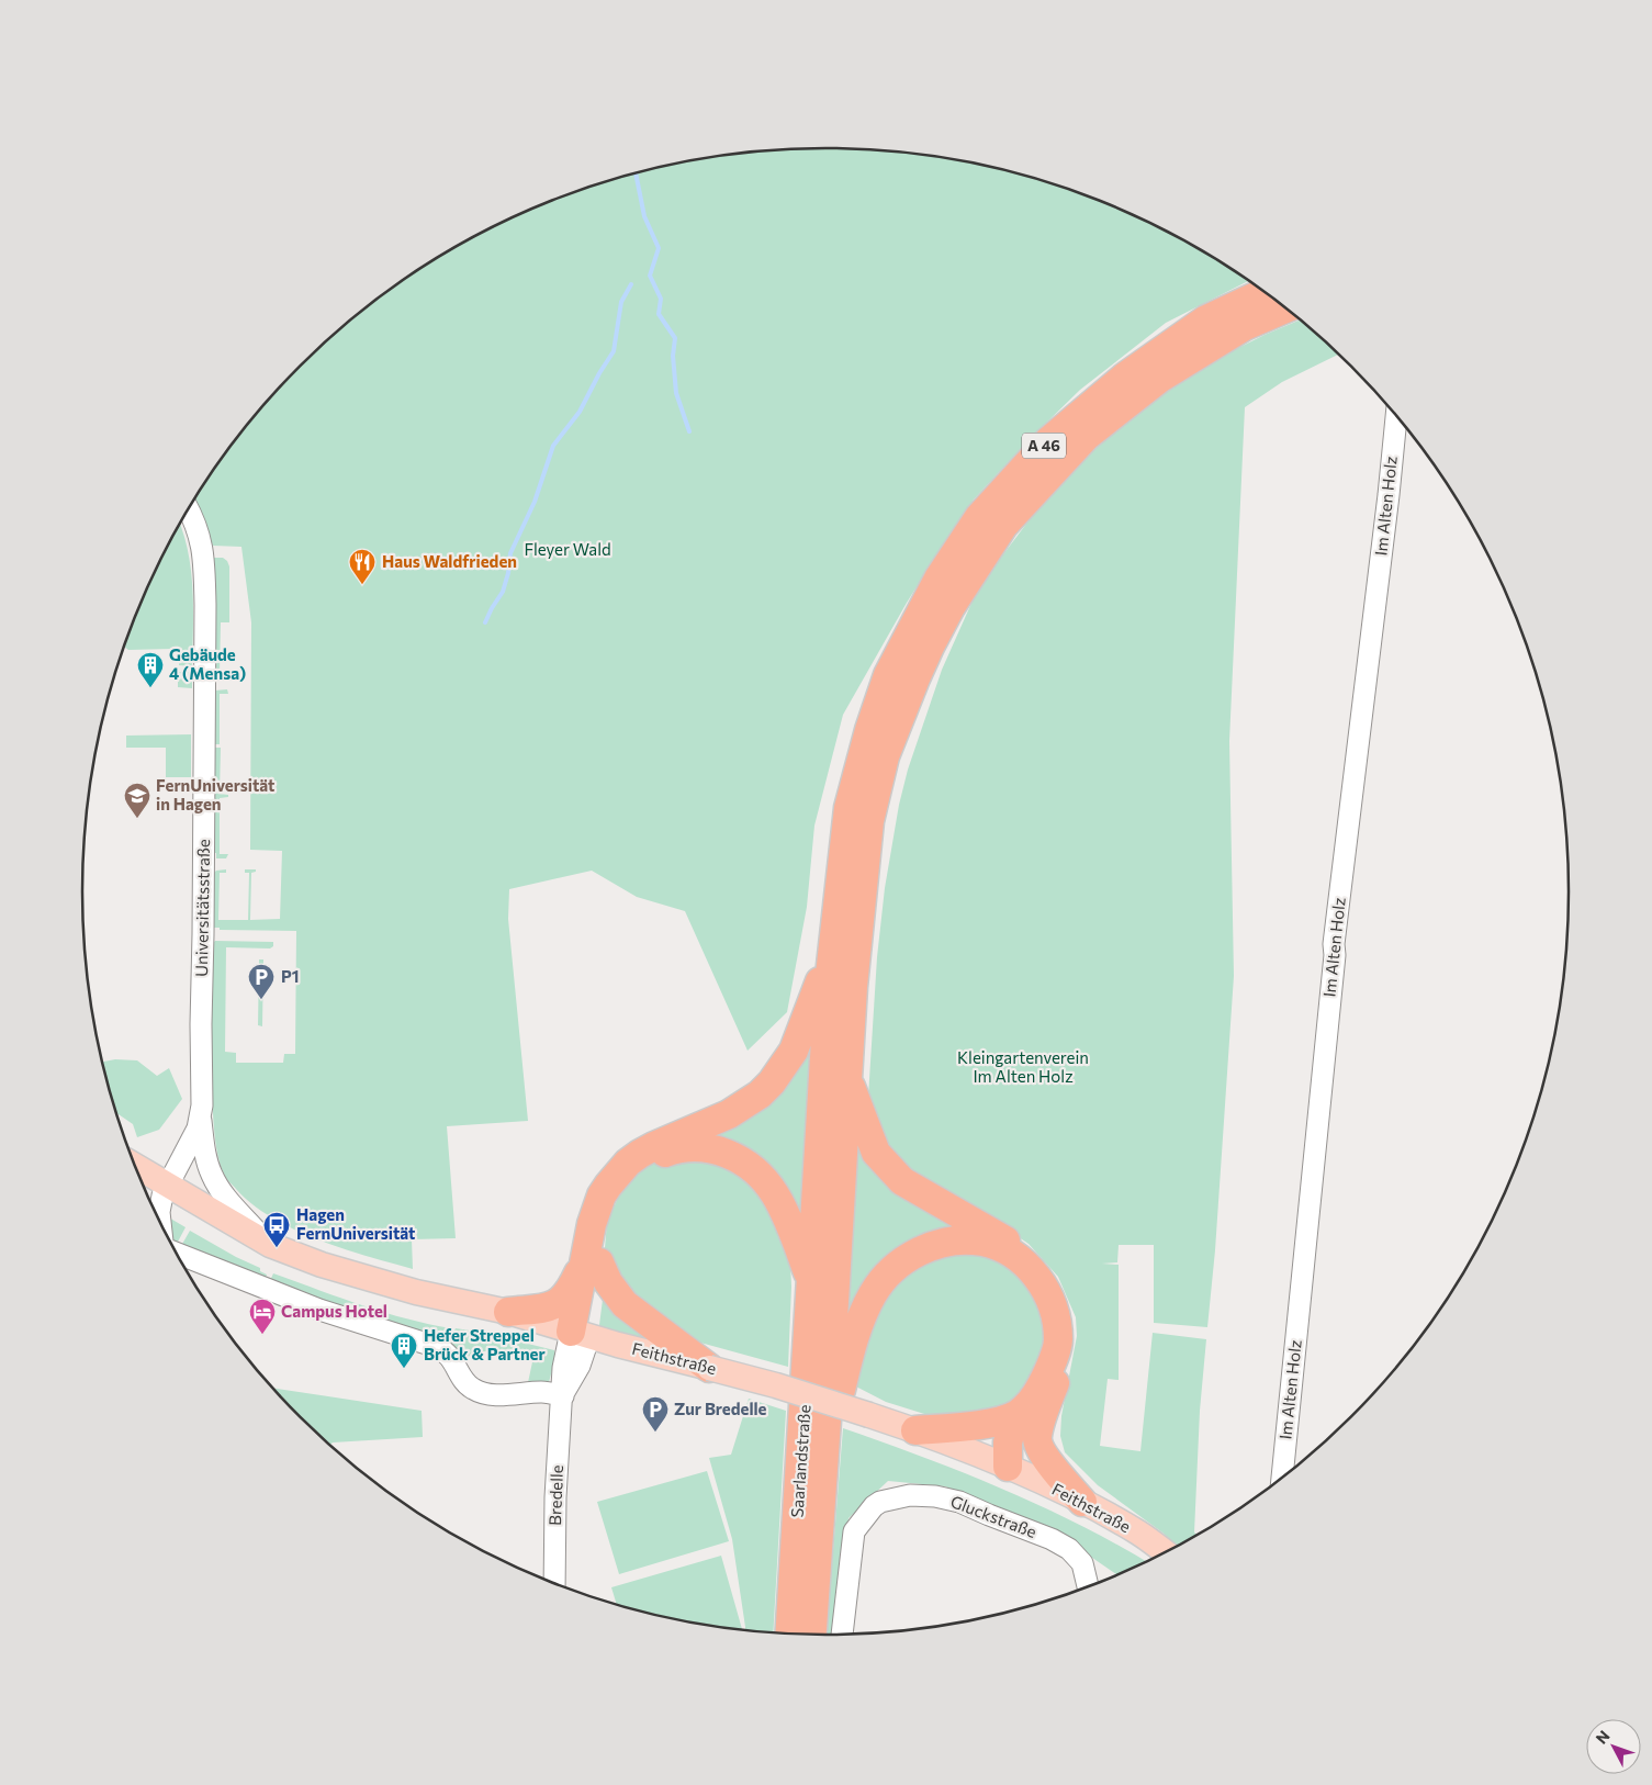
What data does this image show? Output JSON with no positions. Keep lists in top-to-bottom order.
{
  "streets": {
    "highway": ["A 46", "Saarlandstraße"],
    "main road": ["Feithstraße"],
    "street": [
      "Im Alten Holz",
      "Universitätsstraße",
      "Bredelle",
      "Gluckstraße"
    ]
  },
  "crossings": [
    ["A 46", "Saarlandstraße"],
    ["Universitätsstraße", "Feithstraße"],
    ["Feithstraße", "Bredelle"]
  ],
  "parks": ["Fleyer Wald", "Kleingartenverein Im Alten Holz"],
  "places": {
    "restaurant": ["Haus Waldfrieden"],
    "building": ["Gebäude 4 (Mensa)", "Hefer Streppel Brück & Partner"],
    "school or university": ["FernUniversität in Hagen"],
    "parking": ["P1", "Zur Bredelle"],
    "bus stop": ["Hagen FernUniversität"],
    "hotel": ["Campus Hotel"]
  },
  "north": "top left"
}
